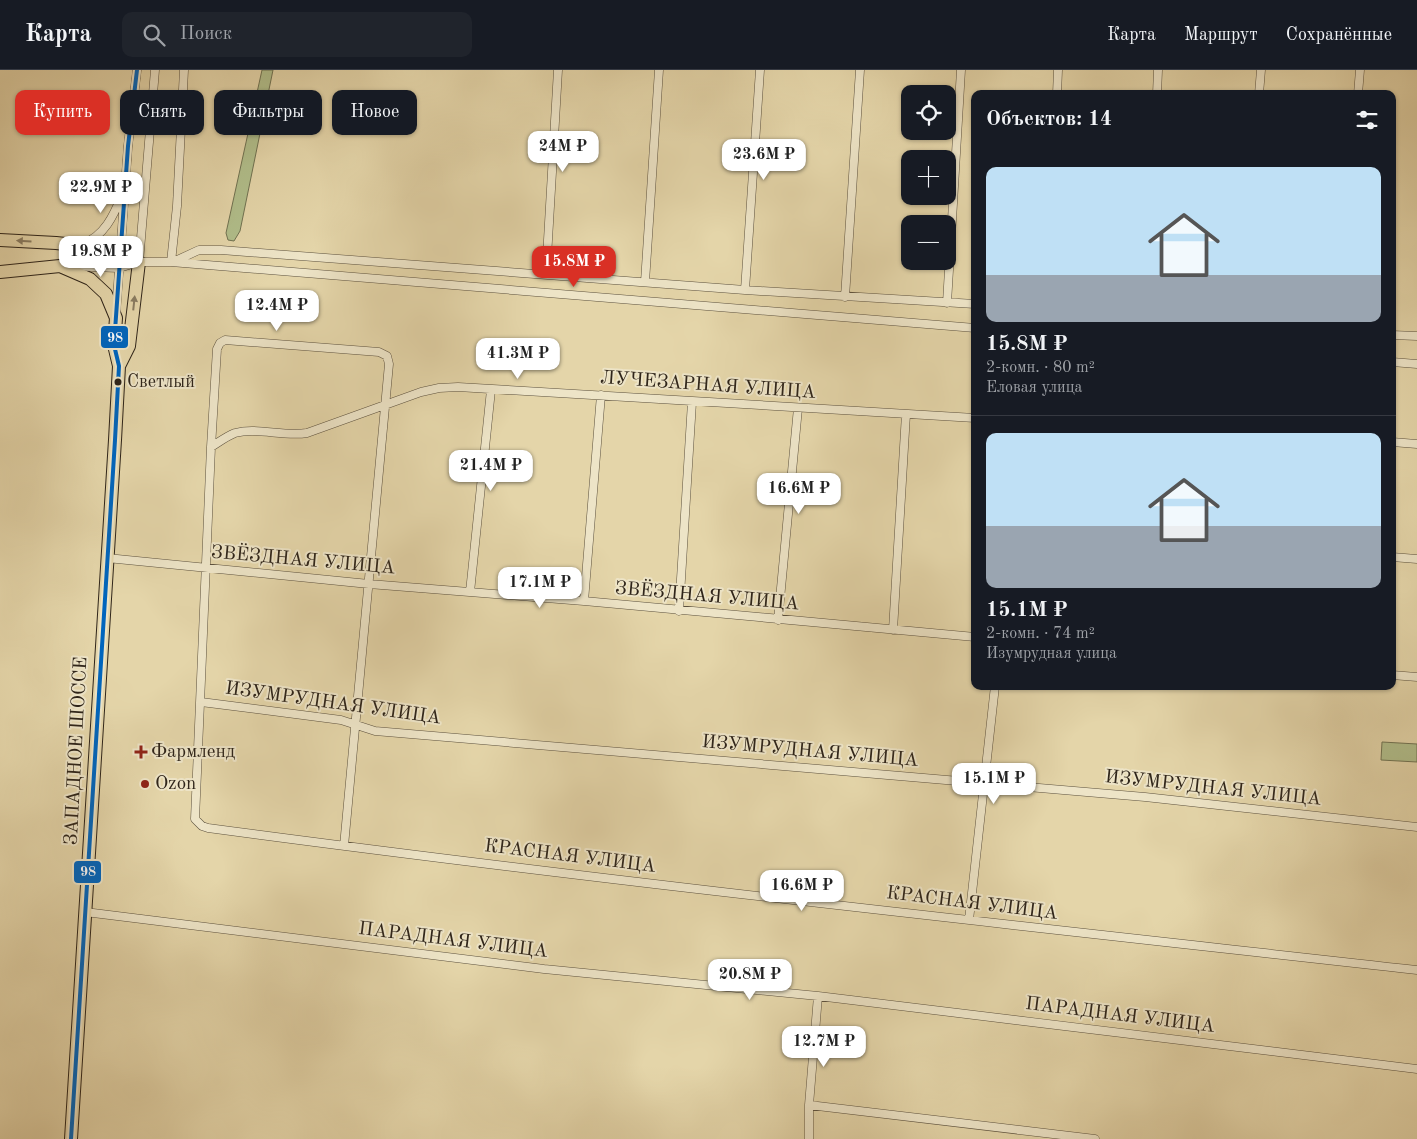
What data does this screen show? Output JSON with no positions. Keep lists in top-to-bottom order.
{
  "streets": {
    "main road": ["ЗАПАДНОЕ ШОССЕ"],
    "street": [
      "ЛУЧЕЗАРНАЯ УЛИЦА",
      "ЗВЁЗДНАЯ УЛИЦА",
      "ИЗУМРУДНАЯ УЛИЦА",
      "КРАСНАЯ УЛИЦА",
      "ПАРАДНАЯ УЛИЦА"
    ]
  },
  "crossings": [
    ["ЗВЁЗДНАЯ УЛИЦА", "ЗАПАДНОЕ ШОССЕ"],
    ["ИЗУМРУДНАЯ УЛИЦА", "КРАСНАЯ УЛИЦА"],
    ["ЗАПАДНОЕ ШОССЕ", "ПАРАДНАЯ УЛИЦА"]
  ],
  "places": {
    "other": ["Светлый", "Ozon"],
    "health": ["Фармленд"]
  },
  "lines": ["transit line 98"],
  "page": {
    "header": "Карта",
    "search": "Поиск",
    "nav": ["Карта", "Маршрут", "Сохранённые"],
    "map_buttons": ["+", "−"],
    "chip": [
      "Купить",
      "Снять",
      "Фильтры",
      "Новое"
    ],
    "heading": "Объектов: 14",
    "price": [
      "24M ₽",
      "23.6M ₽",
      "22.9M ₽",
      "19.8M ₽",
      "15.8M ₽",
      "12.4M ₽",
      "41.3M ₽",
      "21.4M ₽",
      "16.6M ₽",
      "17.1M ₽",
      "15.1M ₽",
      "16.6M ₽",
      "20.8M ₽",
      "12.7M ₽"
    ],
    "list": [
      {
        "name": "15.8M ₽",
        "note": "2-комн. · 80 m² · Еловая улица"
      },
      {
        "name": "15.1M ₽",
        "note": "2-комн. · 74 m² · Изумрудная улица"
      }
    ]
  }
}
